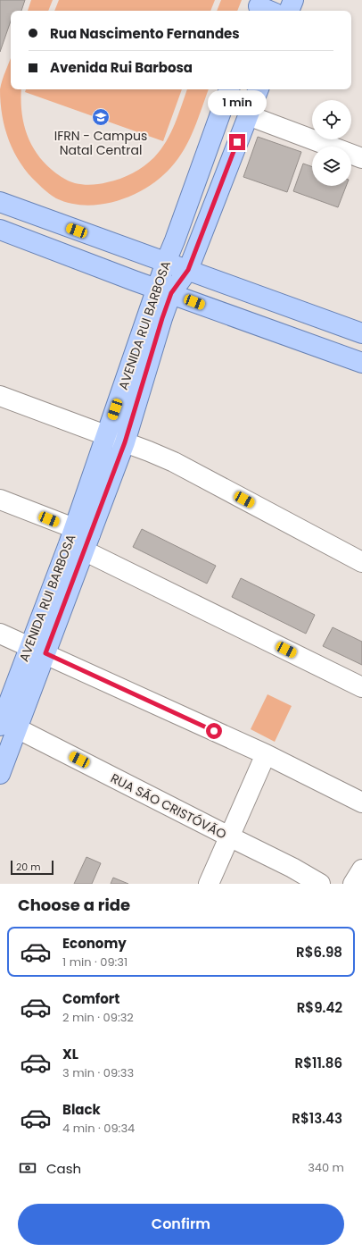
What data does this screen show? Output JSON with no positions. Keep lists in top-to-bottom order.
{
  "streets": {
    "main road": ["AVENIDA RUI BARBOSA"],
    "street": ["RUA SÃO CRISTÓVÃO"]
  },
  "crossings": [
    ["AVENIDA RUI BARBOSA", "RUA SÃO CRISTÓVÃO"]
  ],
  "places": {
    "school or university": ["IFRN - Campus Natal Central"]
  },
  "scale_bar": "20 m",
  "page": {
    "banner": ["Rua Nascimento Fernandes", "Avenida Rui Barbosa"],
    "bubble": "1 min",
    "scale": "20 m",
    "heading": "Choose a ride",
    "list": [
      {
        "name": "Economy",
        "note": "1 min · 09:31",
        "value": "R$6.98"
      },
      {
        "name": "Comfort",
        "note": "2 min · 09:32",
        "value": "R$9.42"
      },
      {
        "name": "XL",
        "note": "3 min · 09:33",
        "value": "R$11.86"
      },
      {
        "name": "Black",
        "note": "4 min · 09:34",
        "value": "R$13.43"
      }
    ],
    "pay": ["Cash", "340 m"],
    "buttons": "Confirm"
  }
}
